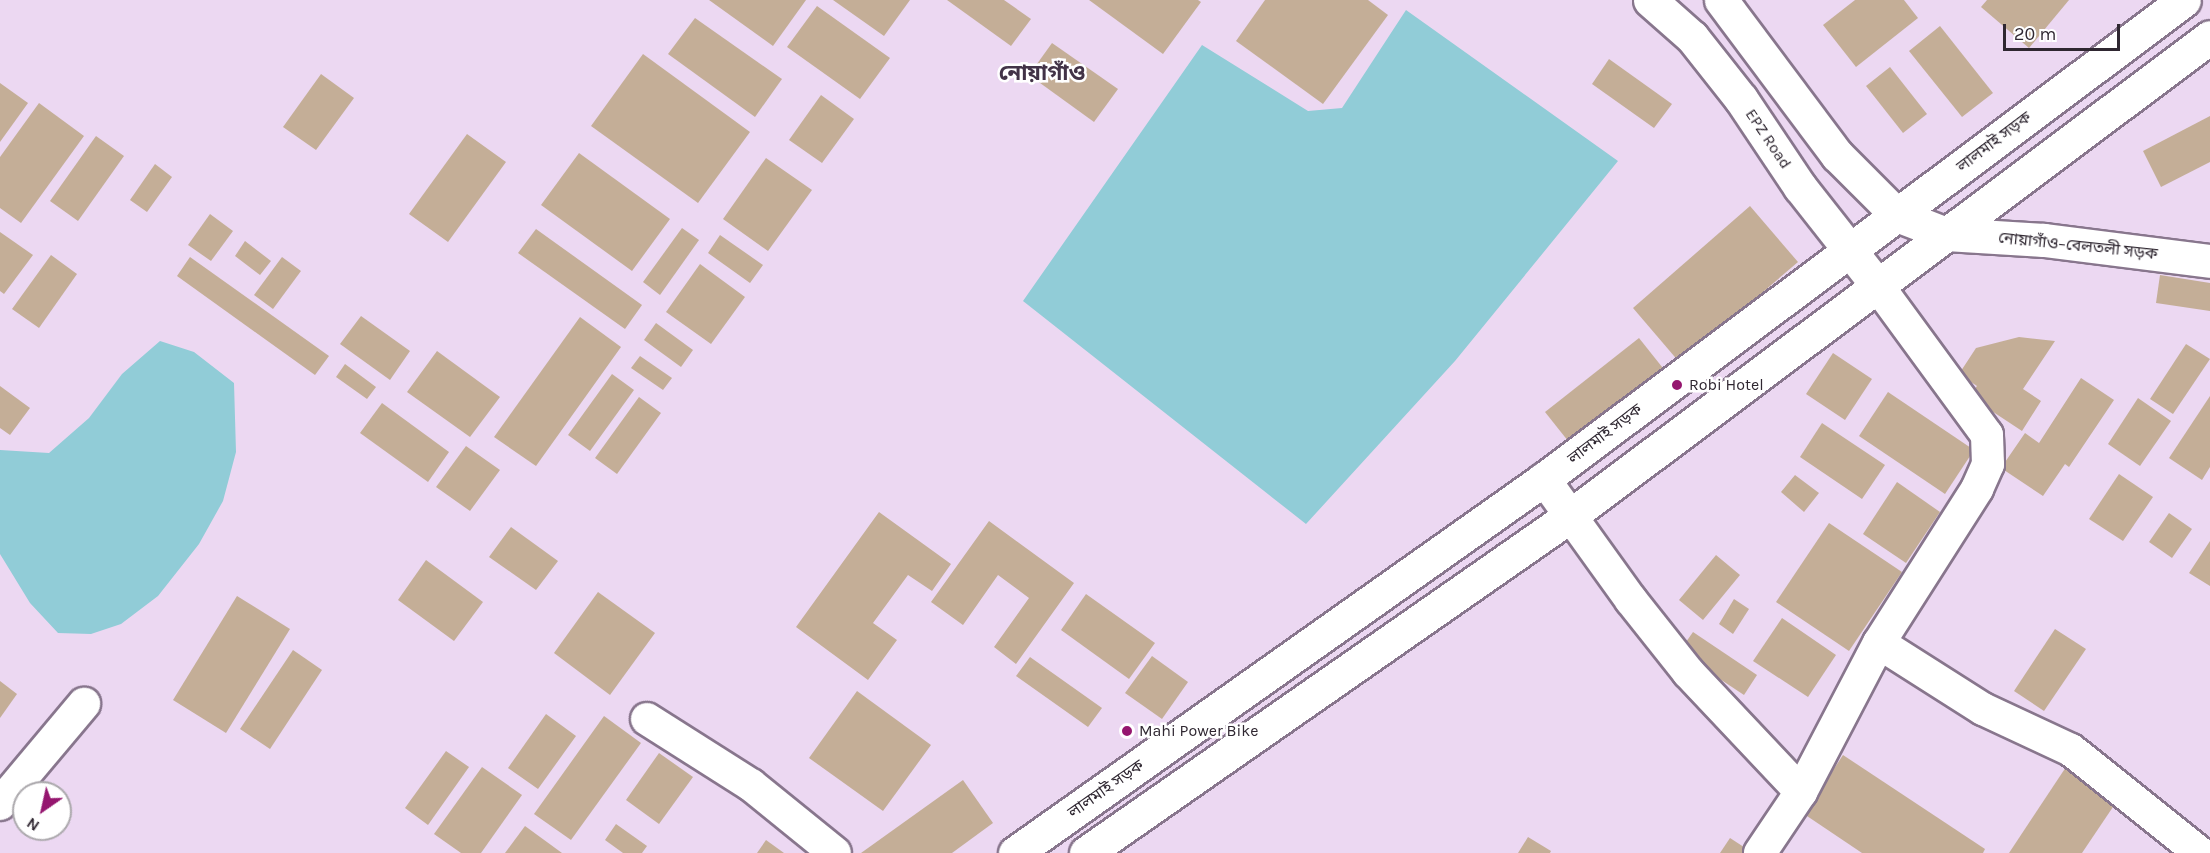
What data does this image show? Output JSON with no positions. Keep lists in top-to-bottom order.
{
  "streets": {
    "main road": ["EPZ Road", "লালমাই সড়ক", "নোয়াগাঁও–বেলতলী সড়ক"]
  },
  "crossings": [
    ["EPZ Road", "লালমাই সড়ক"]
  ],
  "districts": ["নোয়াগাঁও"],
  "places": ["Robi Hotel", "Mahi Power Bike"],
  "scale_bar": "20 m",
  "north": "bottom left"
}
